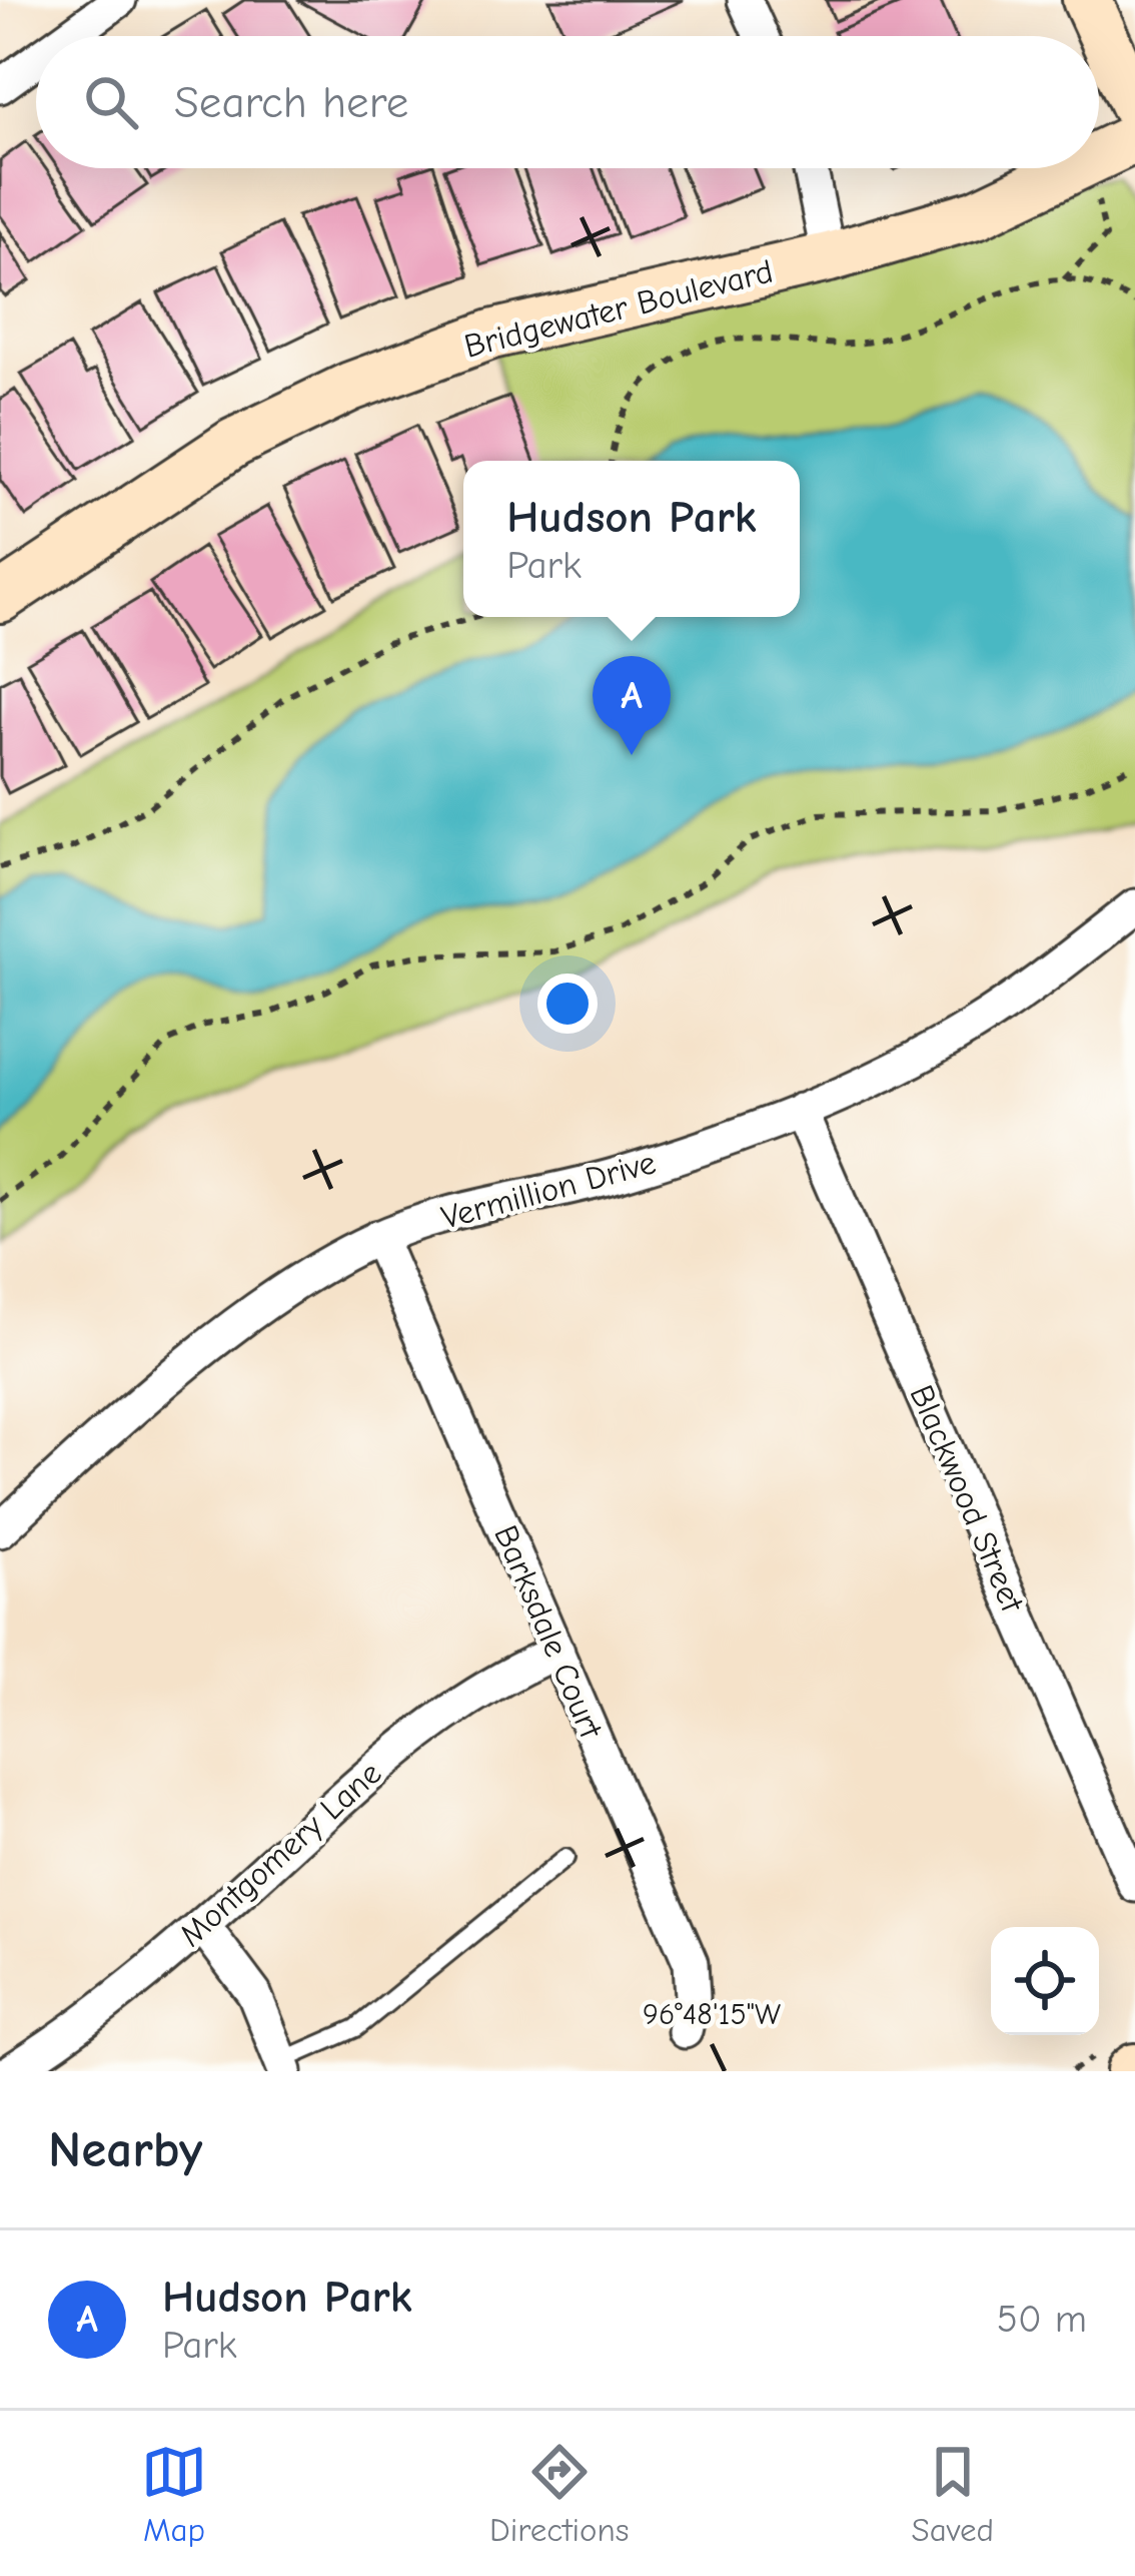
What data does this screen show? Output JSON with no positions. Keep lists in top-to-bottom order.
{
  "streets": {
    "street": [
      "Bridgewater Boulevard",
      "Vermillion Drive",
      "Blackwood Street",
      "Barksdale Court",
      "Montgomery Lane"
    ]
  },
  "crossings": [
    ["Vermillion Drive", "Blackwood Street"],
    ["Vermillion Drive", "Barksdale Court"],
    ["Barksdale Court", "Montgomery Lane"]
  ],
  "page": {
    "search": "Search here",
    "popup": ["Hudson Park", "Park"],
    "pins": "A",
    "heading": "Nearby",
    "list": [
      {
        "mark": "A",
        "name": "Hudson Park",
        "note": "Park",
        "value": "50 m"
      }
    ],
    "nav": ["Map", "Directions", "Saved"]
  },
  "coordinates": ["96°48'15\"W"]
}
